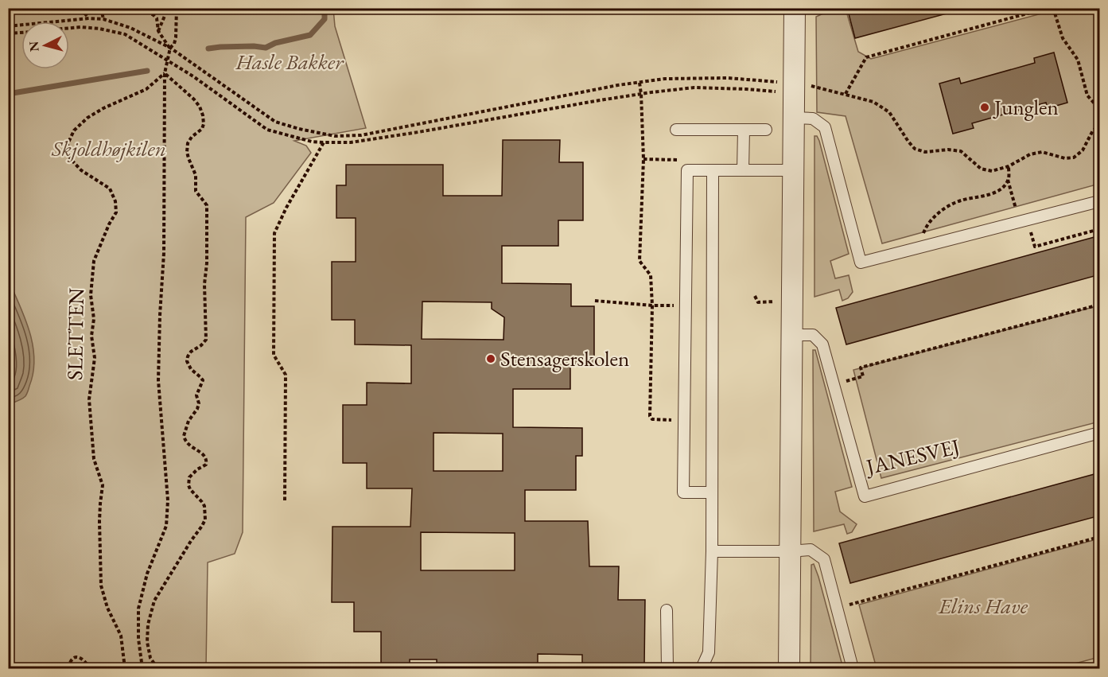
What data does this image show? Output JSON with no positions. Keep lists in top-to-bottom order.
{
  "streets": {
    "lane": ["JANESVEJ"],
    "path": ["SLETTEN"]
  },
  "parks": ["Hasle Bakker", "Skjoldhøjkilen", "Elins Have"],
  "places": ["Junglen", "Stensagerskolen"],
  "north": "left"
}
